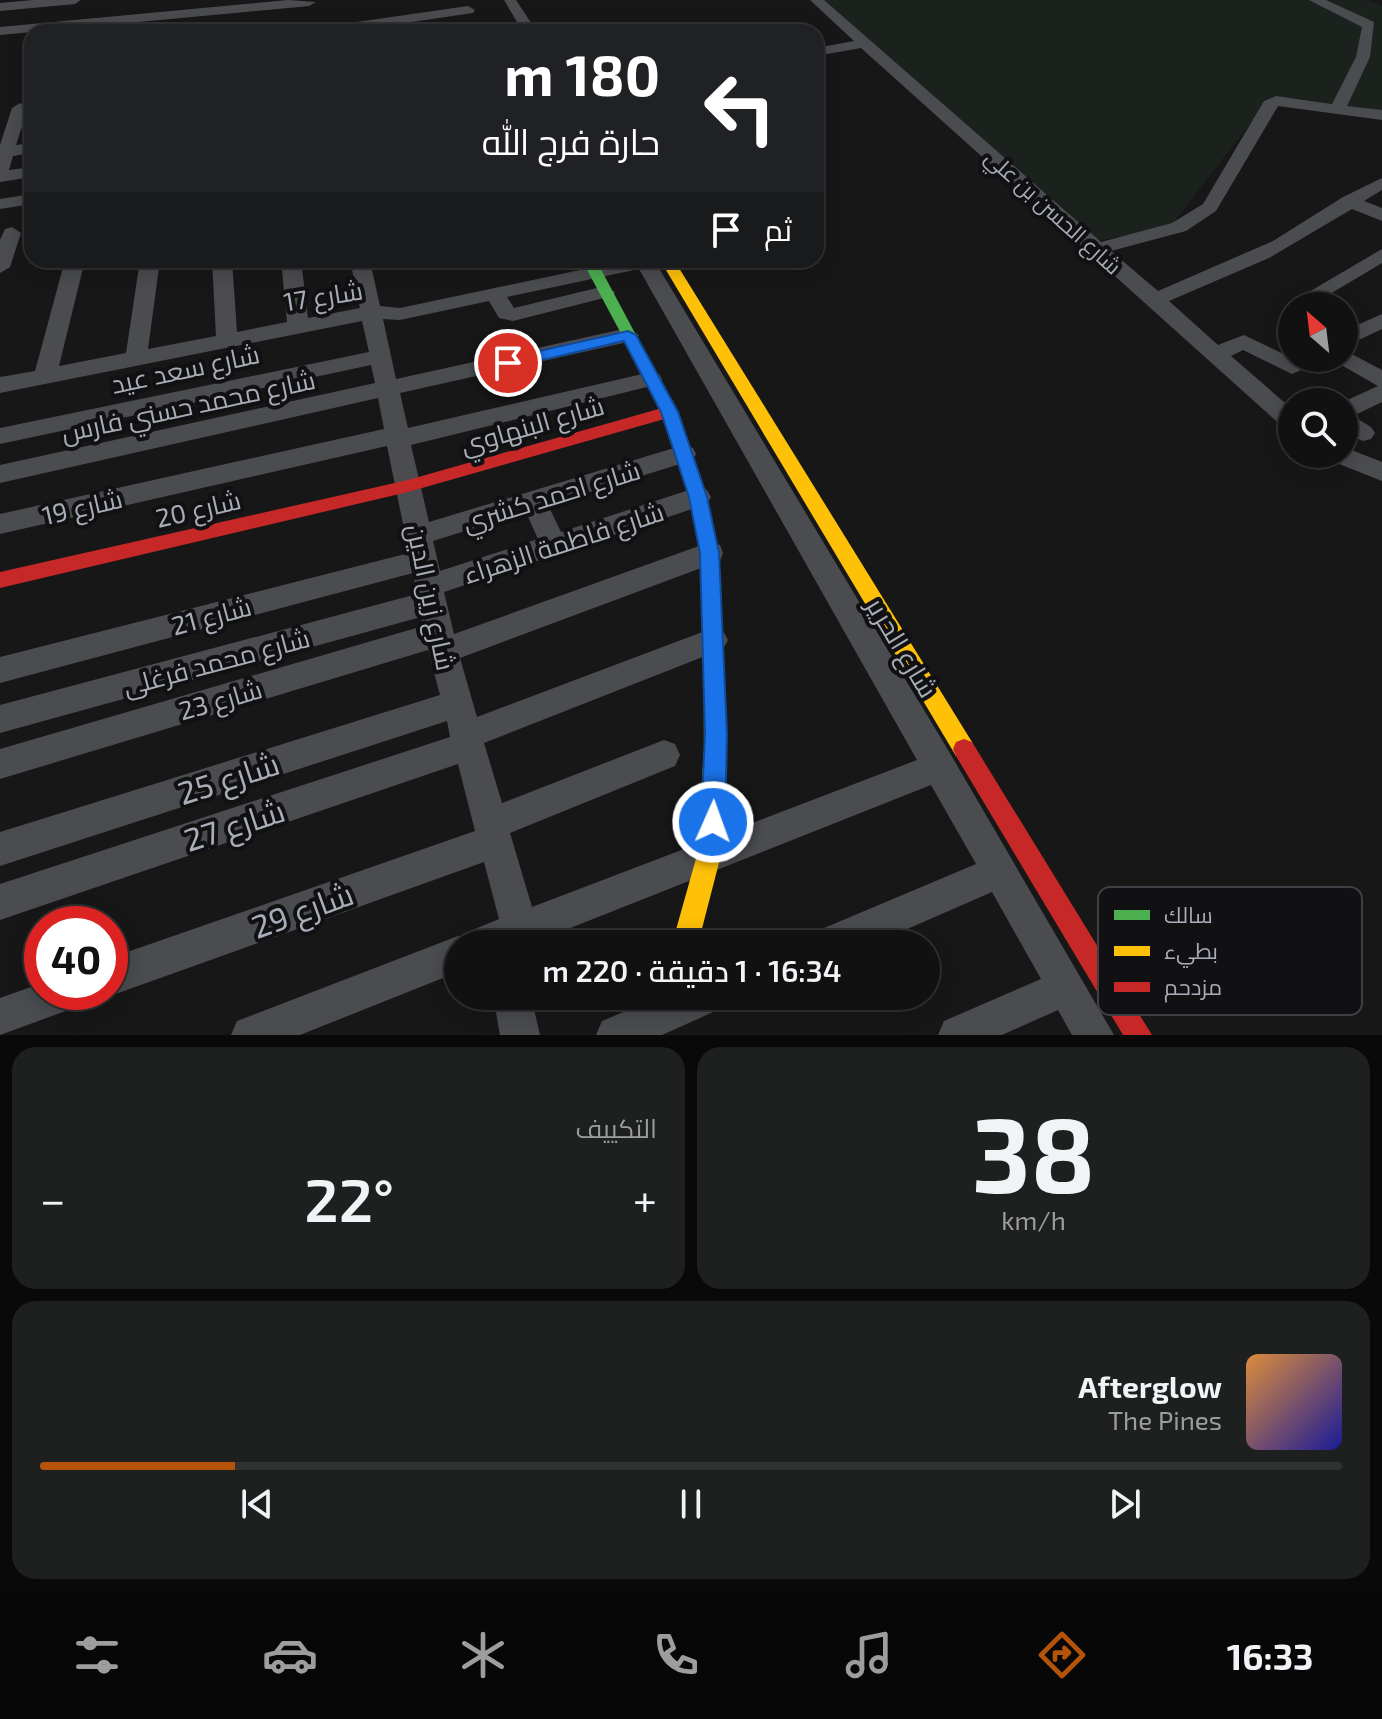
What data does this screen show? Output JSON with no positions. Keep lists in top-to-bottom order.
{
  "streets": {
    "street": [
      "شارع الحسن بن علي",
      "شارع 17",
      "شارع سعد عيد",
      "شارع محمد حسني فارس",
      "شارع البنهاوي",
      "شارع احمد كشري",
      "شارع 19",
      "شارع 20",
      "شارع فاطمة الزهراء",
      "شارع زين الدين",
      "شارع 21",
      "شارع الحرير",
      "شارع محمد فرغلى",
      "شارع 23",
      "شارع 25",
      "شارع 27",
      "شارع 29"
    ]
  },
  "crossings": [
    ["شارع 17", "شارع زين الدين"],
    ["شارع سعد عيد", "شارع زين الدين"],
    ["شارع محمد حسني فارس", "شارع زين الدين"],
    ["شارع البنهاوي", "شارع 20"],
    ["شارع البنهاوي", "شارع زين الدين"],
    ["شارع احمد كشري", "شارع فاطمة الزهراء"],
    ["شارع احمد كشري", "شارع زين الدين"],
    ["شارع احمد كشري", "شارع 21"],
    ["شارع احمد كشري", "شارع محمد فرغلى"],
    ["شارع 19", "شارع زين الدين"],
    ["شارع 20", "شارع زين الدين"],
    ["شارع فاطمة الزهراء", "شارع زين الدين"],
    ["شارع فاطمة الزهراء", "شارع 21"],
    ["شارع فاطمة الزهراء", "شارع محمد فرغلى"],
    ["شارع زين الدين", "شارع 21"],
    ["شارع زين الدين", "شارع محمد فرغلى"],
    ["شارع زين الدين", "شارع 23"],
    ["شارع زين الدين", "شارع 25"],
    ["شارع زين الدين", "شارع 27"],
    ["شارع زين الدين", "شارع 29"],
    ["شارع 21", "شارع محمد فرغلى"]
  ],
  "legend": ["سالك", "بطيء", "مزدحم"],
  "north": "top left",
  "page": {
    "turn": ["180 m", "حارة فرج الله"],
    "then": "ثم",
    "limit": "40",
    "trip": "16:34 · 1 دقيقة · 220 m",
    "tile": [
      ["38", "km/h"],
      "التكييف"
    ],
    "heat": ["−", "22°", "+"],
    "song": ["Afterglow", "The Pines"],
    "tabs": "16:33"
  }
}
